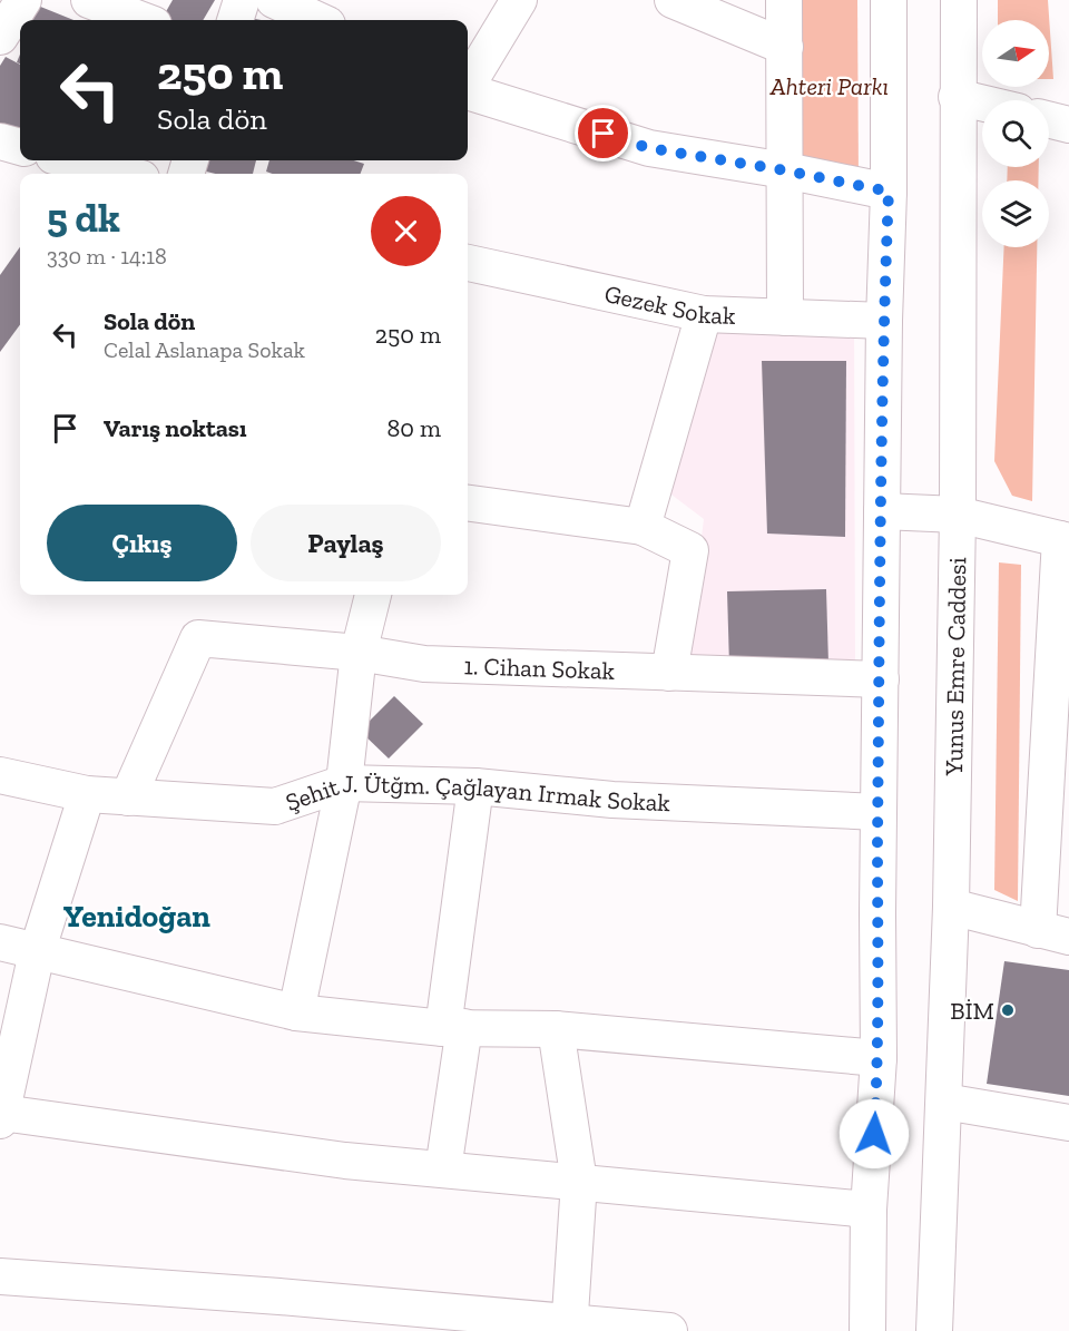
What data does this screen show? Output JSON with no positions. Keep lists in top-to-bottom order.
{
  "streets": {
    "street": [
      "Gezek Sokak",
      "Yunus Emre Caddesi",
      "1. Cihan Sokak",
      "Şehit J. Ütğm. Çağlayan Irmak Sokak"
    ]
  },
  "crossings": [
    ["1. Cihan Sokak", "Şehit J. Ütğm. Çağlayan Irmak Sokak"]
  ],
  "districts": ["Yenidoğan"],
  "parks": ["Ahteri Parkı"],
  "places": ["BİM"],
  "north": "right",
  "page": {
    "turn": ["250 m", "Sola dön"],
    "heading": ["5 dk", "330 m · 14:18"],
    "list": [
      {
        "name": "Sola dön",
        "note": "Celal Aslanapa Sokak",
        "value": "250 m"
      },
      {
        "name": "Varış noktası",
        "value": "80 m"
      }
    ],
    "buttons": ["Çıkış", "Paylaş"]
  }
}
